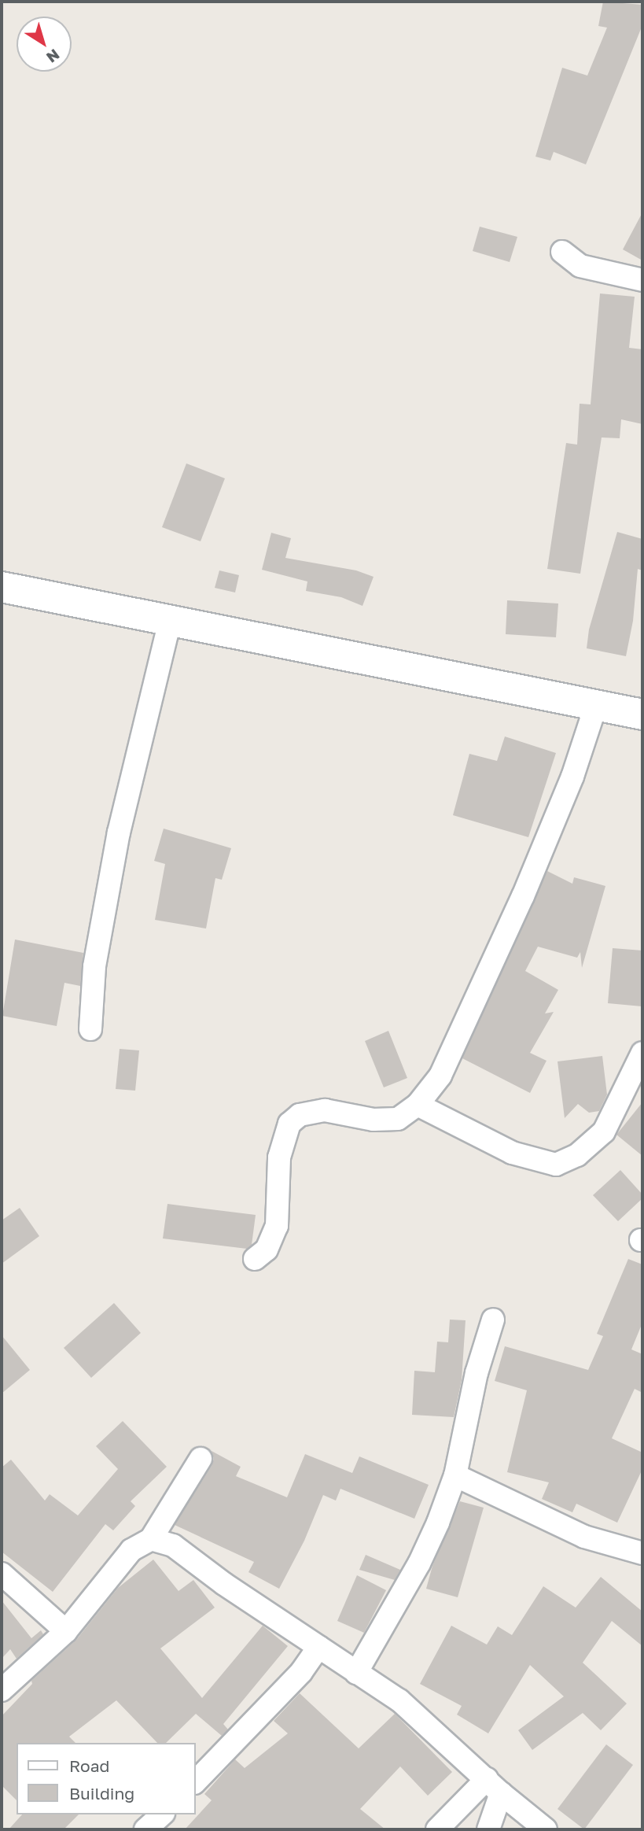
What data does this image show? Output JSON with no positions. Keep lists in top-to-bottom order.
{
  "legend": ["Road", "Building"],
  "north": "bottom right"
}
